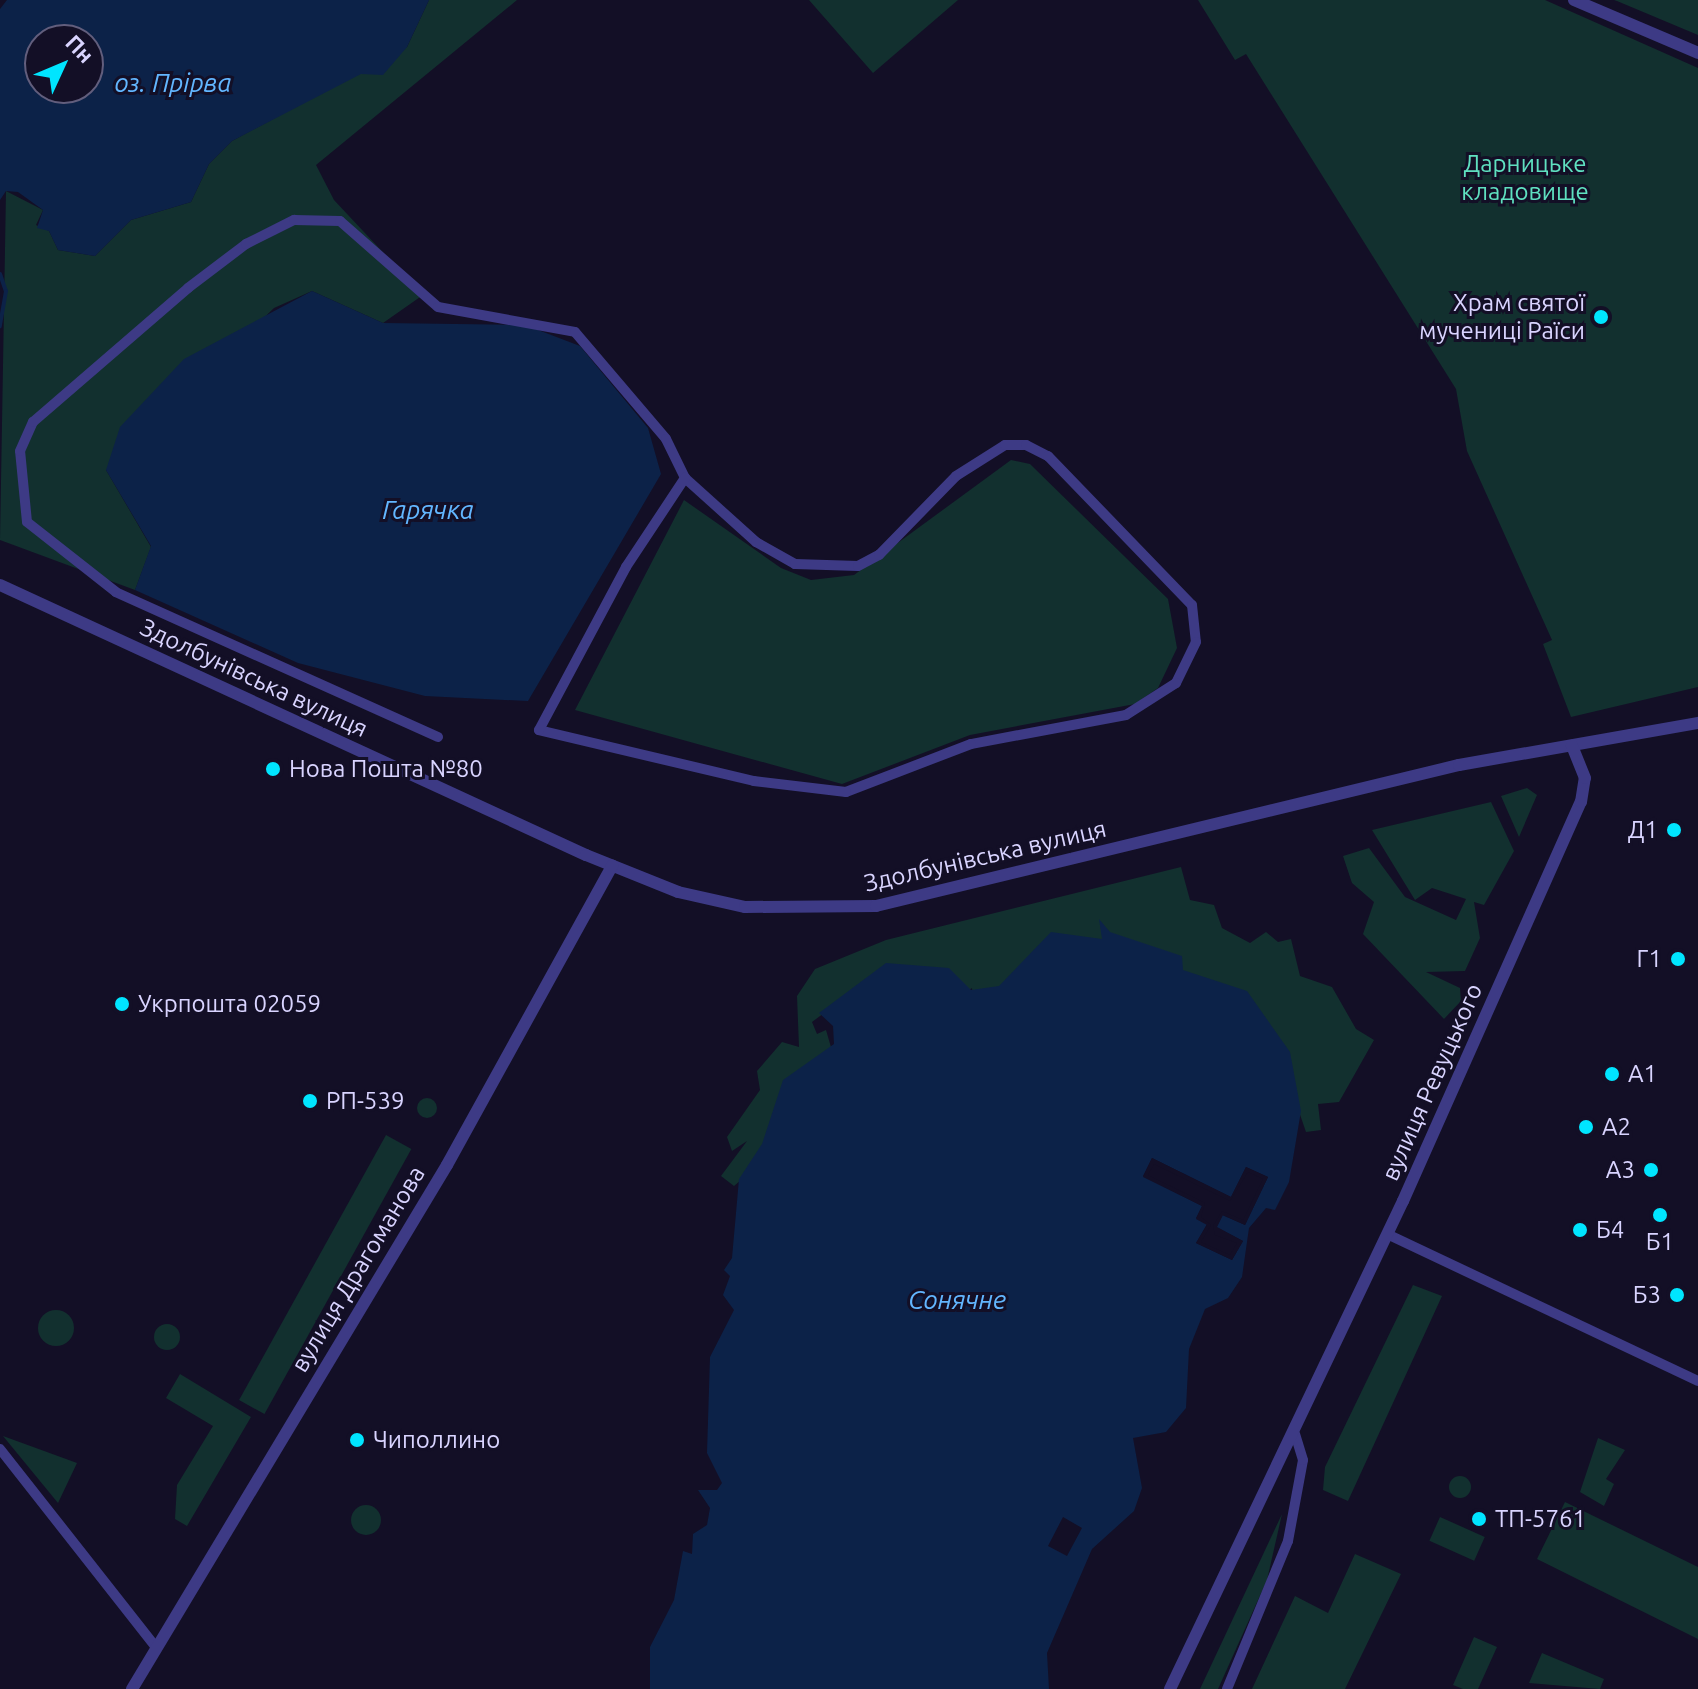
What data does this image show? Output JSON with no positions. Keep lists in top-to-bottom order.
{
  "streets": {
    "street": ["Здолбунівська вулиця", "вулиця Ревуцького", "вулиця Драгоманова"]
  },
  "crossings": [
    ["Здолбунівська вулиця", "вулиця Ревуцького"],
    ["Здолбунівська вулиця", "вулиця Драгоманова"]
  ],
  "water": ["оз. Прірва", "Гарячка", "Сонячне"],
  "parks": ["Дарницьке кладовище"],
  "places": [
    "Храм святої мучениці Раїси",
    "Нова Пошта №80",
    "Д1",
    "Г1",
    "Укрпошта 02059",
    "А1",
    "РП-539",
    "А2",
    "А3",
    "Б1",
    "Б4",
    "Б3",
    "Чиполлино",
    "ТП-5761"
  ],
  "north": "top right"
}
